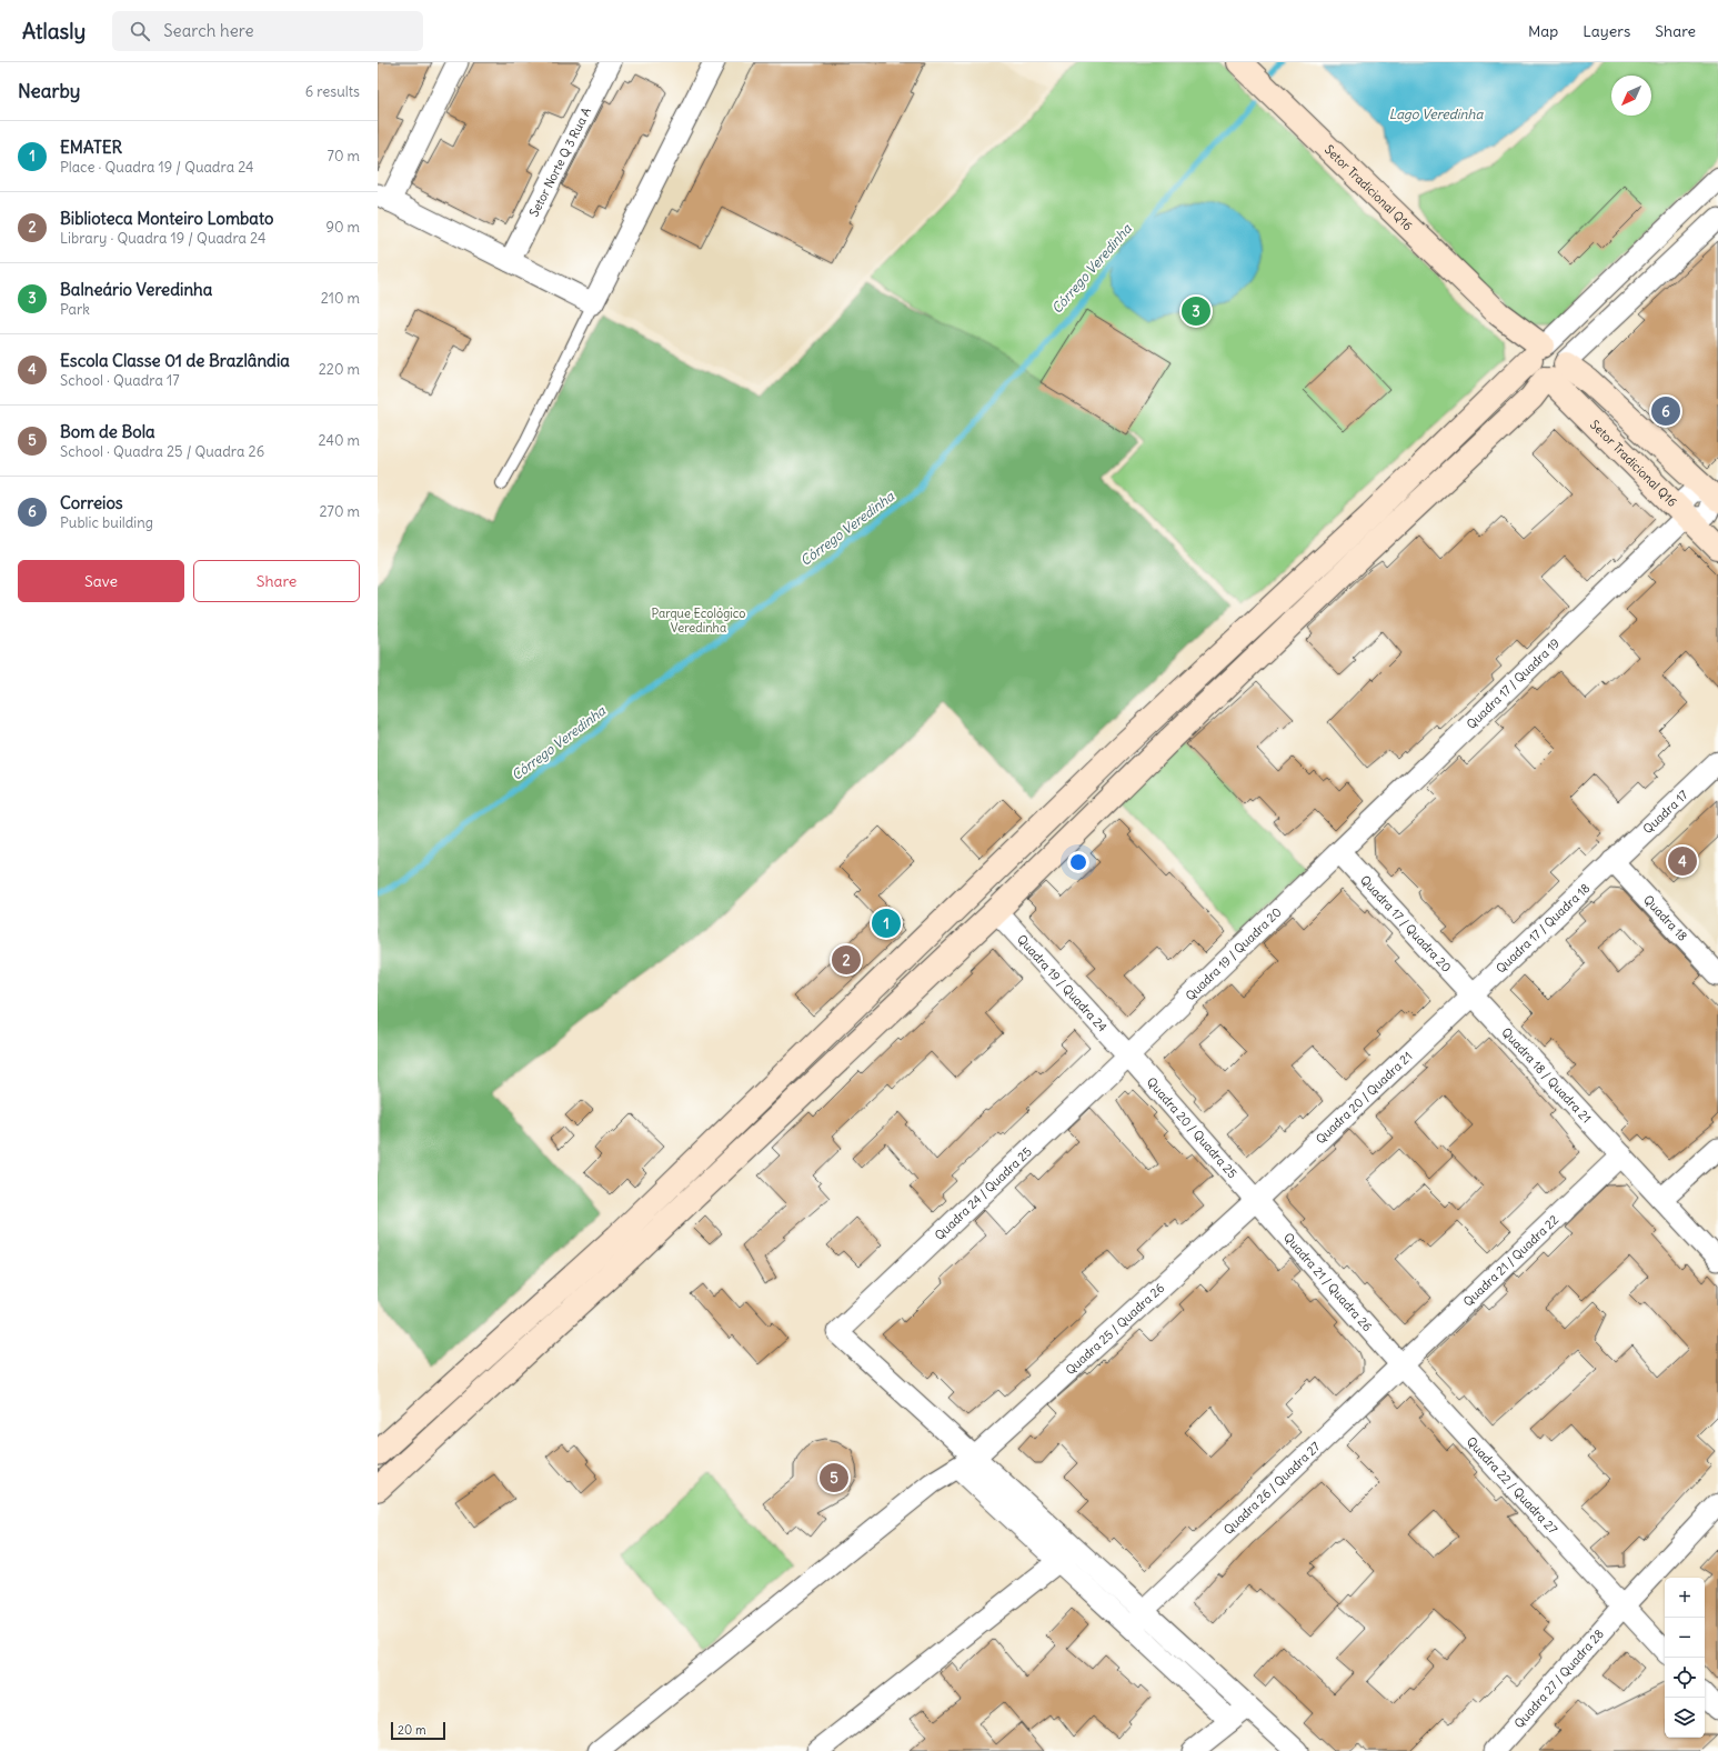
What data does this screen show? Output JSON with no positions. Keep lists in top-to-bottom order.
{
  "streets": {
    "street": [
      "Setor Norte Q 3 Rua A",
      "Setor Tradicional Q16",
      "Quadra 17 / Quadra 19",
      "Quadra 17",
      "Quadra 18",
      "Quadra 17 / Quadra 20",
      "Quadra 17 / Quadra 18",
      "Quadra 19 / Quadra 20",
      "Quadra 19 / Quadra 24",
      "Quadra 18 / Quadra 21",
      "Quadra 20 / Quadra 21",
      "Quadra 20 / Quadra 25",
      "Quadra 24 / Quadra 25",
      "Quadra 21 / Quadra 22",
      "Quadra 21 / Quadra 26",
      "Quadra 25 / Quadra 26",
      "Quadra 22 / Quadra 27",
      "Quadra 26 / Quadra 27",
      "Quadra 27 / Quadra 28"
    ]
  },
  "crossings": [
    ["Setor Tradicional Q16", "Quadra 17 / Quadra 19"],
    ["Quadra 17 / Quadra 19", "Quadra 17 / Quadra 20"],
    ["Quadra 17 / Quadra 19", "Quadra 19 / Quadra 20"],
    ["Quadra 17", "Quadra 18"],
    ["Quadra 17", "Quadra 17 / Quadra 18"],
    ["Quadra 18", "Quadra 17 / Quadra 18"],
    ["Quadra 17 / Quadra 20", "Quadra 17 / Quadra 18"],
    ["Quadra 17 / Quadra 20", "Quadra 19 / Quadra 20"],
    ["Quadra 17 / Quadra 20", "Quadra 18 / Quadra 21"],
    ["Quadra 17 / Quadra 20", "Quadra 20 / Quadra 21"],
    ["Quadra 17 / Quadra 18", "Quadra 18 / Quadra 21"],
    ["Quadra 17 / Quadra 18", "Quadra 20 / Quadra 21"],
    ["Quadra 19 / Quadra 20", "Quadra 19 / Quadra 24"],
    ["Quadra 19 / Quadra 20", "Quadra 20 / Quadra 25"],
    ["Quadra 19 / Quadra 20", "Quadra 24 / Quadra 25"],
    ["Quadra 19 / Quadra 24", "Quadra 20 / Quadra 25"],
    ["Quadra 19 / Quadra 24", "Quadra 24 / Quadra 25"],
    ["Quadra 18 / Quadra 21", "Quadra 20 / Quadra 21"],
    ["Quadra 18 / Quadra 21", "Quadra 21 / Quadra 22"],
    ["Quadra 20 / Quadra 21", "Quadra 20 / Quadra 25"],
    ["Quadra 20 / Quadra 21", "Quadra 21 / Quadra 26"],
    ["Quadra 20 / Quadra 21", "Quadra 25 / Quadra 26"],
    ["Quadra 20 / Quadra 25", "Quadra 24 / Quadra 25"],
    ["Quadra 20 / Quadra 25", "Quadra 21 / Quadra 26"],
    ["Quadra 20 / Quadra 25", "Quadra 25 / Quadra 26"],
    ["Quadra 24 / Quadra 25", "Quadra 25 / Quadra 26"],
    ["Quadra 21 / Quadra 22", "Quadra 21 / Quadra 26"],
    ["Quadra 21 / Quadra 22", "Quadra 22 / Quadra 27"],
    ["Quadra 21 / Quadra 22", "Quadra 26 / Quadra 27"],
    ["Quadra 21 / Quadra 26", "Quadra 25 / Quadra 26"],
    ["Quadra 21 / Quadra 26", "Quadra 22 / Quadra 27"],
    ["Quadra 21 / Quadra 26", "Quadra 26 / Quadra 27"],
    ["Quadra 22 / Quadra 27", "Quadra 26 / Quadra 27"],
    ["Quadra 22 / Quadra 27", "Quadra 27 / Quadra 28"]
  ],
  "water": ["Lago Veredinha", "Córrego Veredinha"],
  "parks": ["Parque Ecológico Veredinha"],
  "scale_bar": "20 m",
  "north": "bottom left",
  "page": {
    "header": "Atlasly",
    "search": "Search here",
    "nav": ["Map", "Layers", "Share"],
    "heading": ["Nearby", "6 results"],
    "list": [
      {
        "mark": "1",
        "name": "EMATER",
        "note": "Place · Quadra 19 / Quadra 24",
        "value": "70 m"
      },
      {
        "mark": "2",
        "name": "Biblioteca Monteiro Lombato",
        "note": "Library · Quadra 19 / Quadra 24",
        "value": "90 m"
      },
      {
        "mark": "3",
        "name": "Balneário Veredinha",
        "note": "Park",
        "value": "210 m"
      },
      {
        "mark": "4",
        "name": "Escola Classe 01 de Brazlândia",
        "note": "School · Quadra 17",
        "value": "220 m"
      },
      {
        "mark": "5",
        "name": "Bom de Bola",
        "note": "School · Quadra 25 / Quadra 26",
        "value": "240 m"
      },
      {
        "mark": "6",
        "name": "Correios",
        "note": "Public building",
        "value": "270 m"
      }
    ],
    "pins": [
      "3",
      "6",
      "4",
      "1",
      "2",
      "5"
    ],
    "buttons": ["Save", "Share"],
    "map_buttons": ["+", "−"],
    "scale": "20 m"
  }
}
